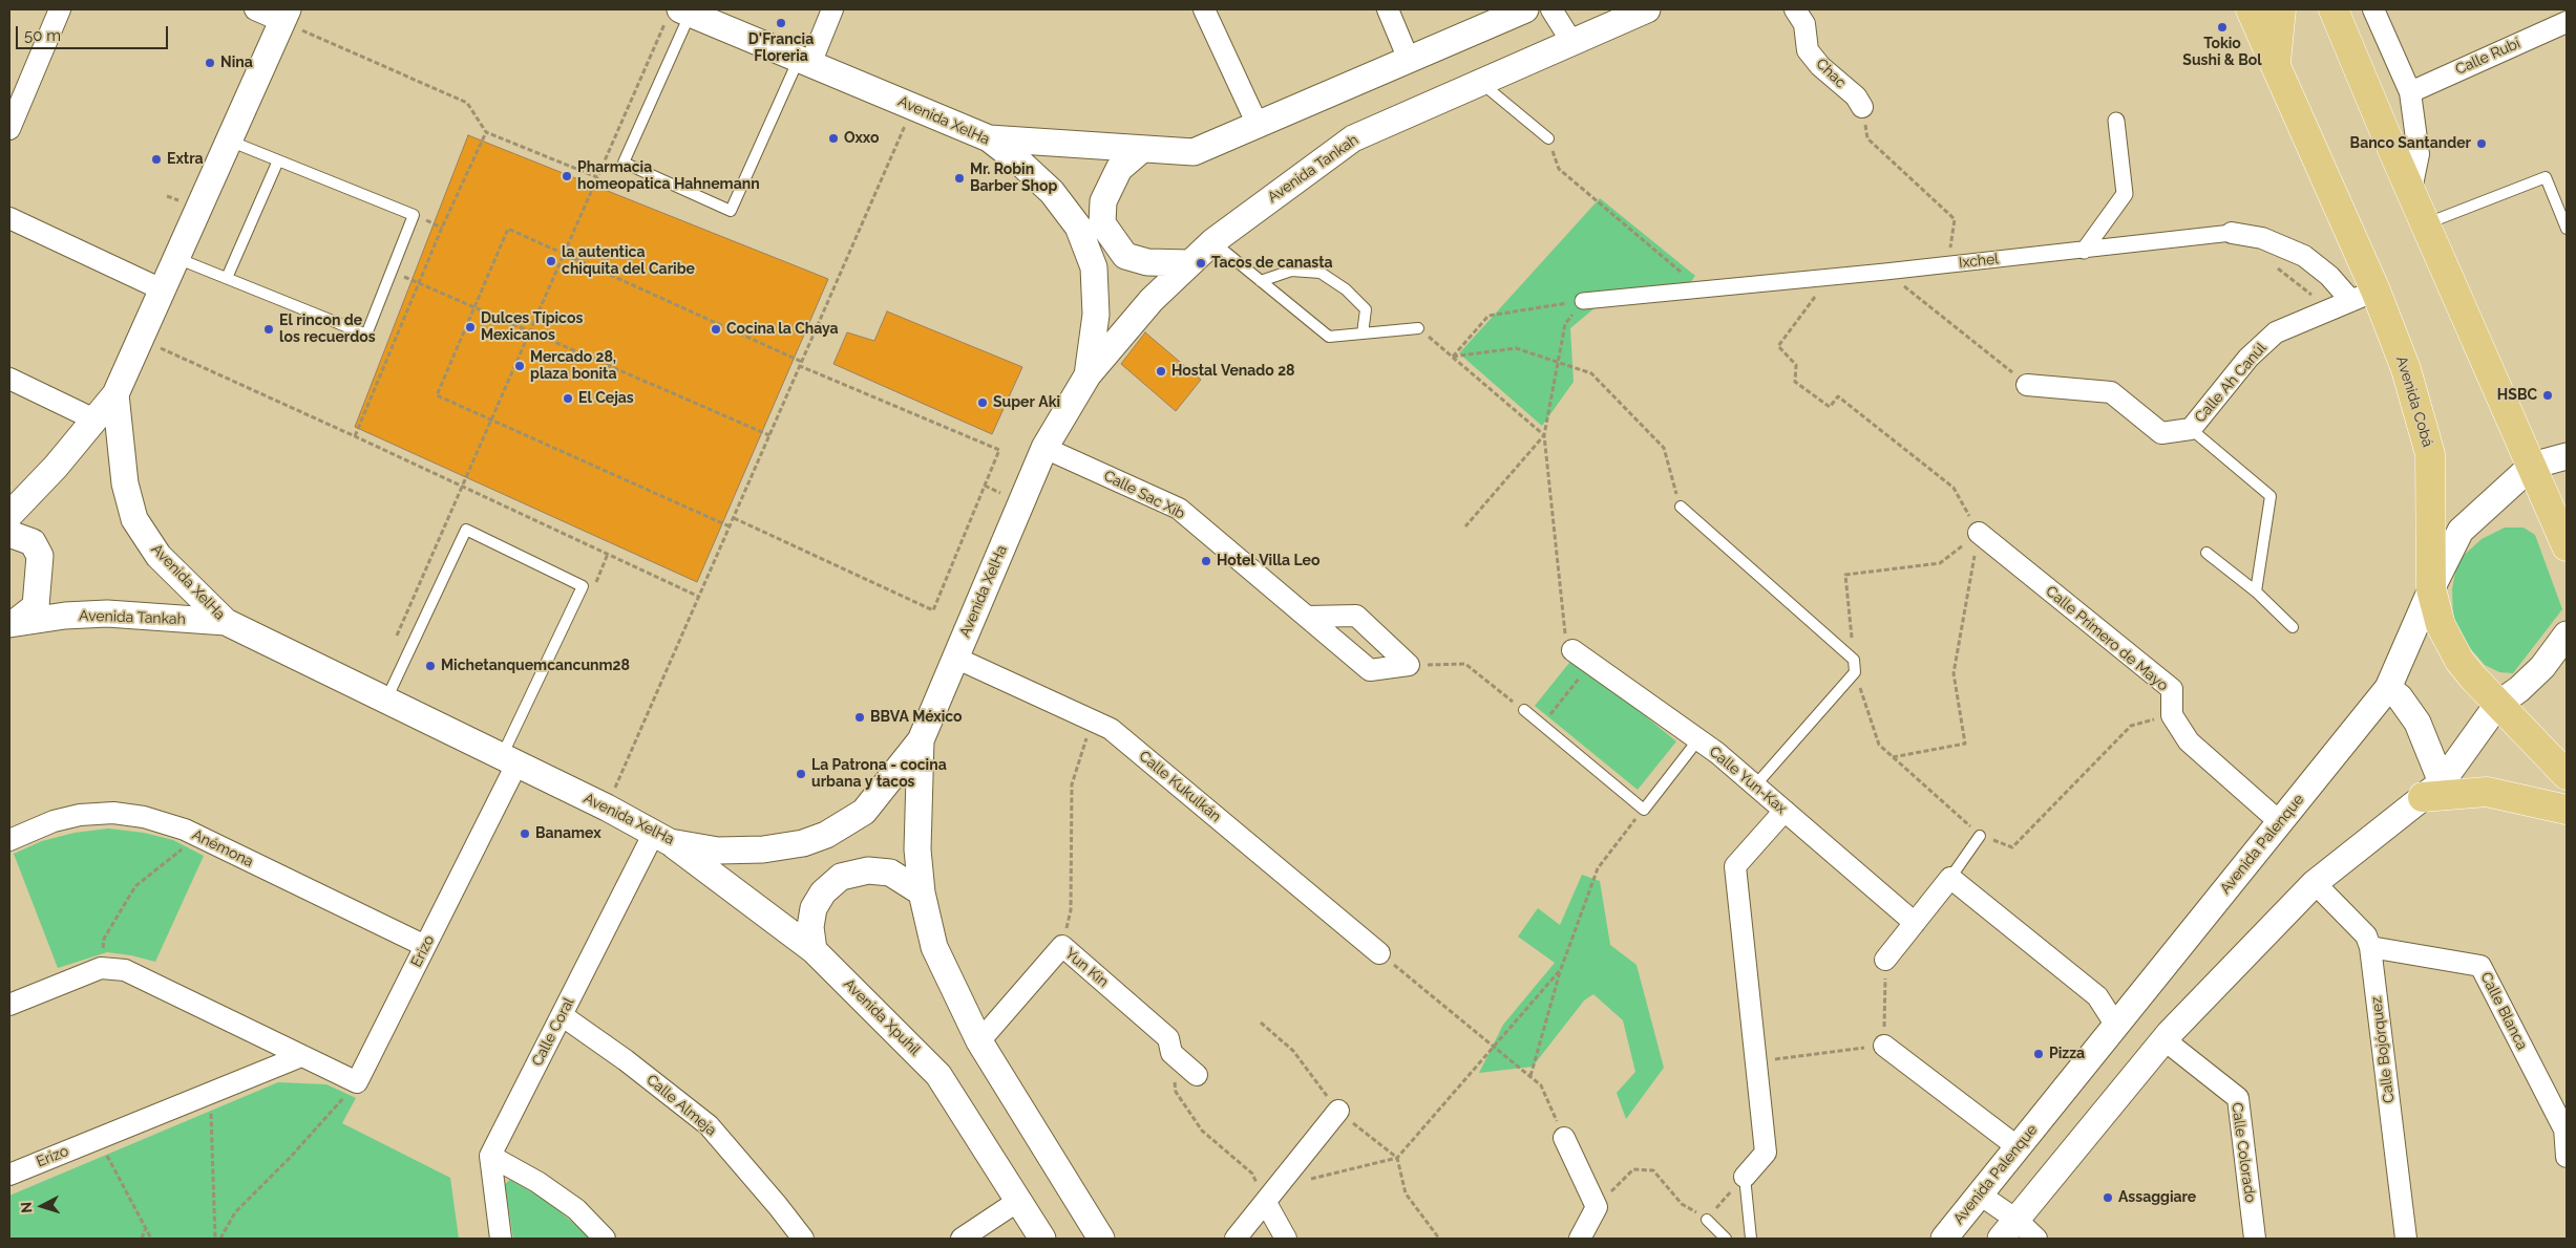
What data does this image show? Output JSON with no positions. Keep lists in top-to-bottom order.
{
  "streets": {
    "main road": ["Avenida Cobá"],
    "street": [
      "Calle Rubí",
      "Chac",
      "Avenida XelHa",
      "Avenida Tankah",
      "Ixchel",
      "Calle Ah Canúl",
      "Calle Sac Xib",
      "Calle Primero de Mayo",
      "Calle Yun-Kax",
      "Calle Kukulkán",
      "Avenida Palenque",
      "Anémona",
      "Erizo",
      "Yun Kin",
      "Calle Blanca",
      "Avenida Xpuhil",
      "Calle Coral",
      "Calle Bojórquez",
      "Calle Almeja",
      "Calle Colorado"
    ]
  },
  "crossings": [
    ["Avenida XelHa", "Avenida Tankah"],
    ["Avenida XelHa", "Calle Sac Xib"],
    ["Avenida XelHa", "Calle Kukulkán"],
    ["Avenida XelHa", "Erizo"],
    ["Avenida XelHa", "Avenida Xpuhil"],
    ["Avenida XelHa", "Calle Coral"],
    ["Ixchel", "Calle Ah Canúl"],
    ["Ixchel", "Avenida Cobá"],
    ["Calle Ah Canúl", "Avenida Cobá"],
    ["Avenida Cobá", "Avenida Palenque"],
    ["Anémona", "Erizo"],
    ["Calle Blanca", "Calle Bojórquez"],
    ["Avenida Xpuhil", "Calle Coral"],
    ["Calle Coral", "Calle Almeja"]
  ],
  "places": [
    "D'Francia Floreria",
    "Tokio Sushi & Bol",
    "Nina",
    "Oxxo",
    "Banco Santander",
    "Extra",
    "Pharmacia homeopatica Hahnemann",
    "Mr. Robin Barber Shop",
    "la autentica chiquita del Caribe",
    "Tacos de canasta",
    "Dulces Típicos Mexicanos",
    "El rincon de los recuerdos",
    "Cocina la Chaya",
    "Mercado 28, plaza bonita",
    "Hostal Venado 28",
    "HSBC",
    "El Cejas",
    "Super Aki",
    "Hotel Villa Leo",
    "Michetanquemcancunm28",
    "BBVA México",
    "La Patrona - cocina urbana y tacos",
    "Banamex",
    "Pizza",
    "Assaggiare"
  ],
  "scale_bar": "50 m",
  "north": "left"
}
